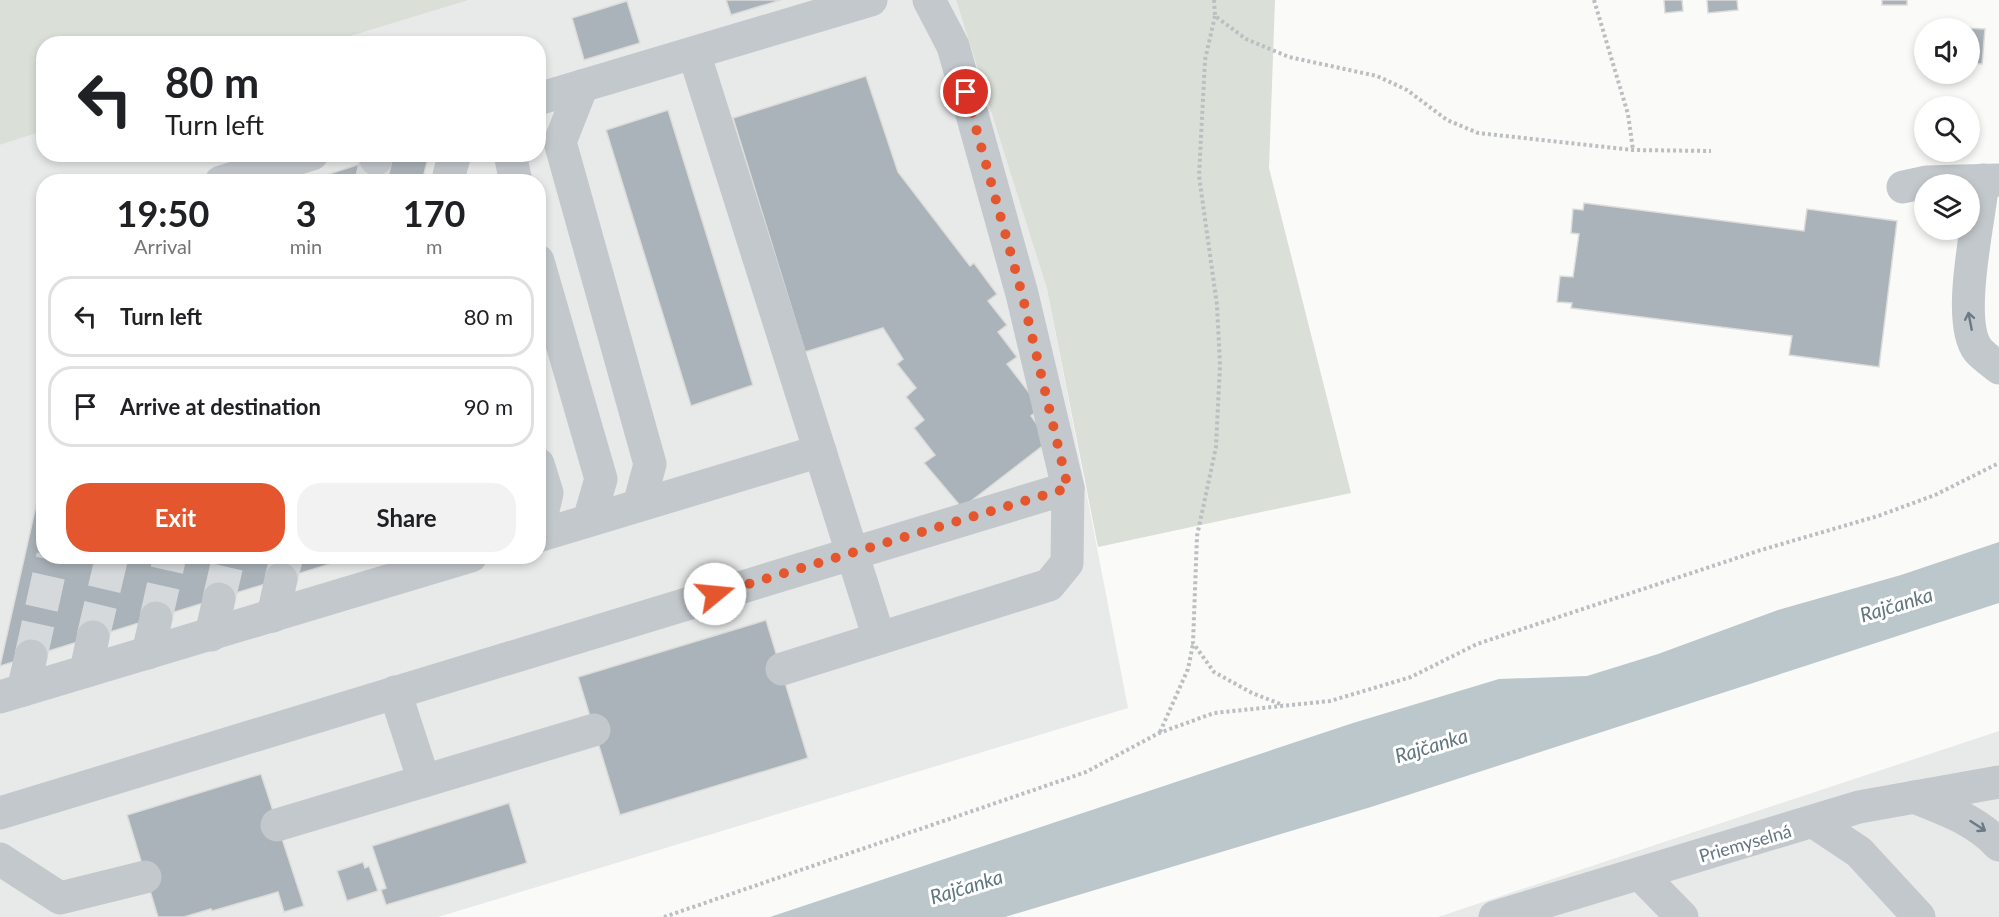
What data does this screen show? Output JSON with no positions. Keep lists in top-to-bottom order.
{
  "streets": {
    "street": ["Priemyselná"]
  },
  "water": ["Rajčanka"],
  "page": {
    "turn": ["80 m", "Turn left"],
    "eta": [
      "19:50",
      "Arrival",
      "3",
      "min",
      "170",
      "m"
    ],
    "list": [
      {
        "name": "Turn left",
        "value": "80 m"
      },
      {
        "name": "Arrive at destination",
        "value": "90 m"
      }
    ],
    "buttons": ["Exit", "Share"]
  }
}
